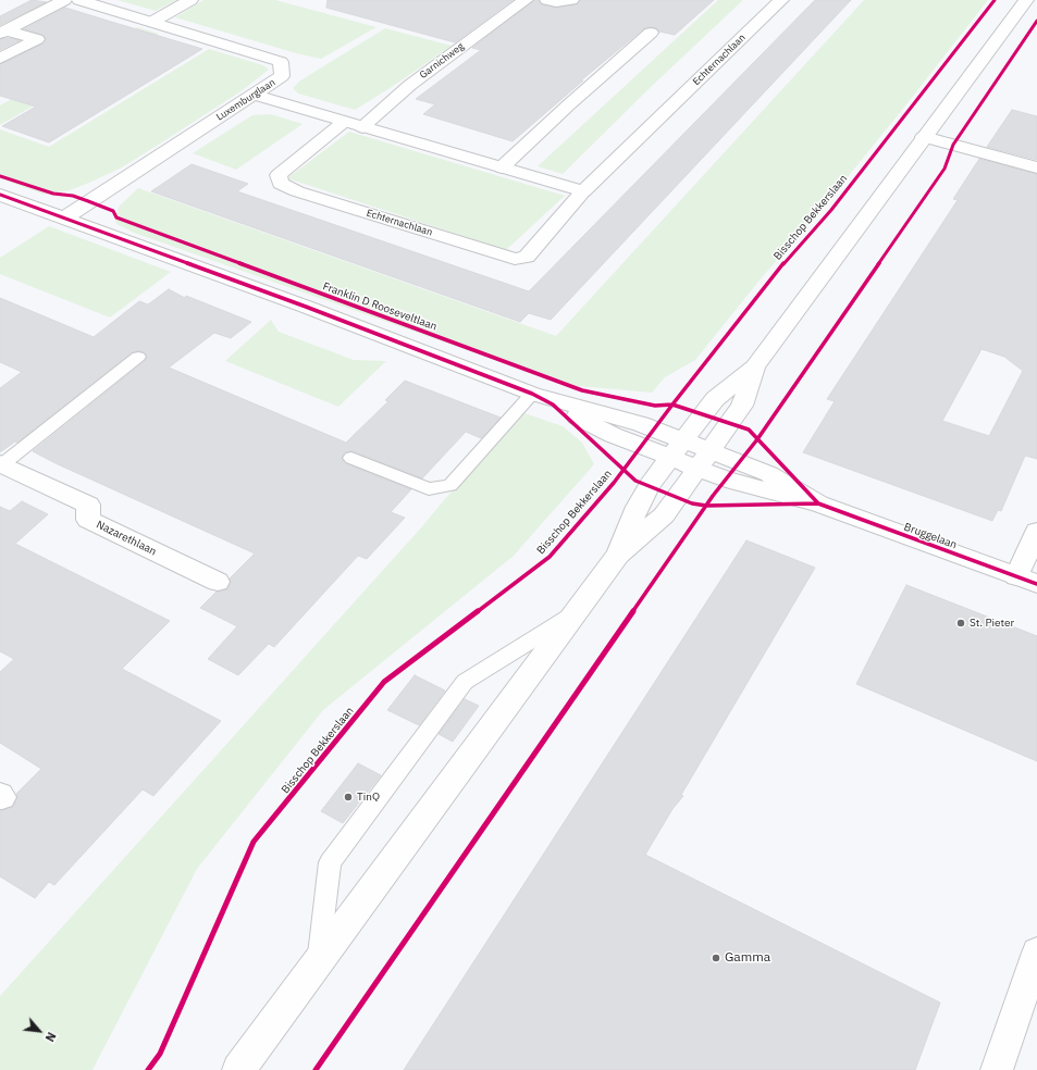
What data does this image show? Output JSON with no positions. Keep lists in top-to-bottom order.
{
  "streets": {
    "street": [
      "Echternachlaan",
      "Garnichweg",
      "Luxemburglaan",
      "Bruggelaan",
      "Nazarethlaan"
    ],
    "cycle path": ["Bisschop Bekkerslaan", "Franklin D Rooseveltlaan"]
  },
  "places": ["St. Pieter", "TinQ", "Gamma"],
  "north": "bottom right"
}
